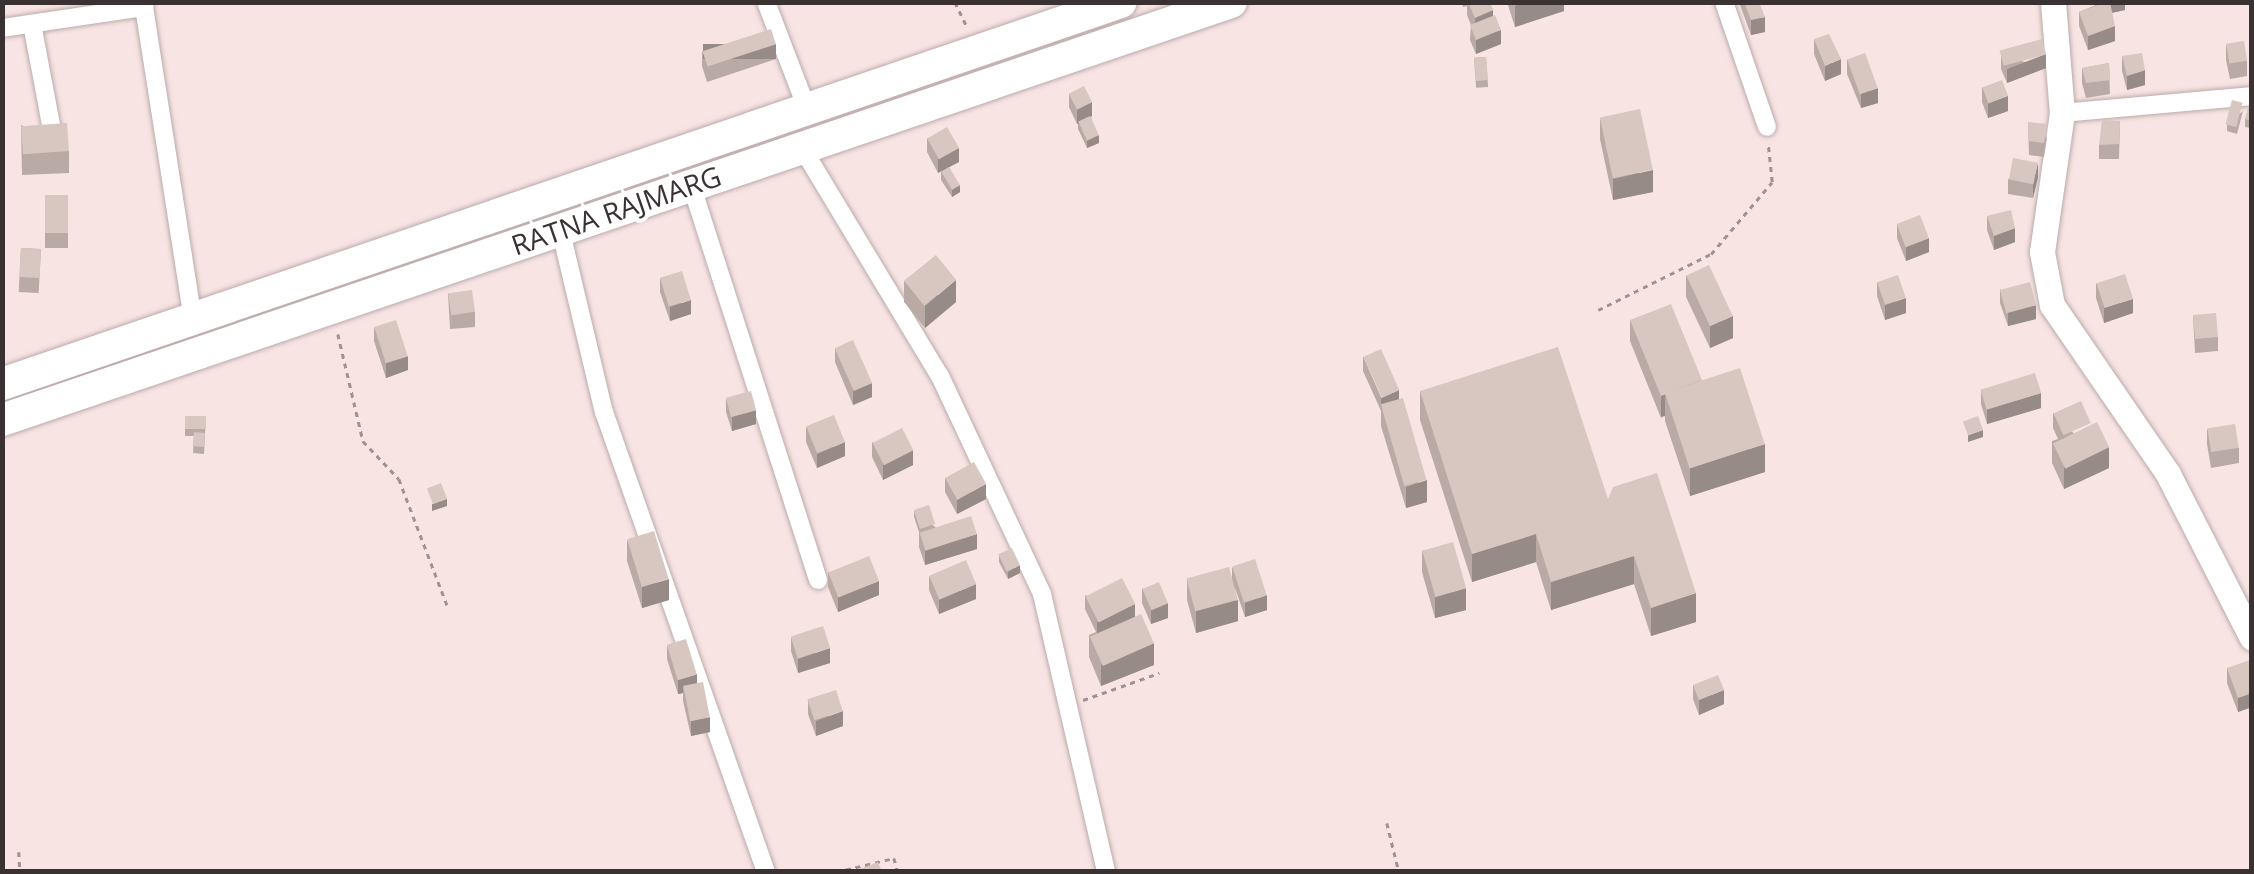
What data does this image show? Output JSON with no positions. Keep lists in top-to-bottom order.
{
  "streets": {
    "highway": ["RATNA RAJMARG"]
  }
}
